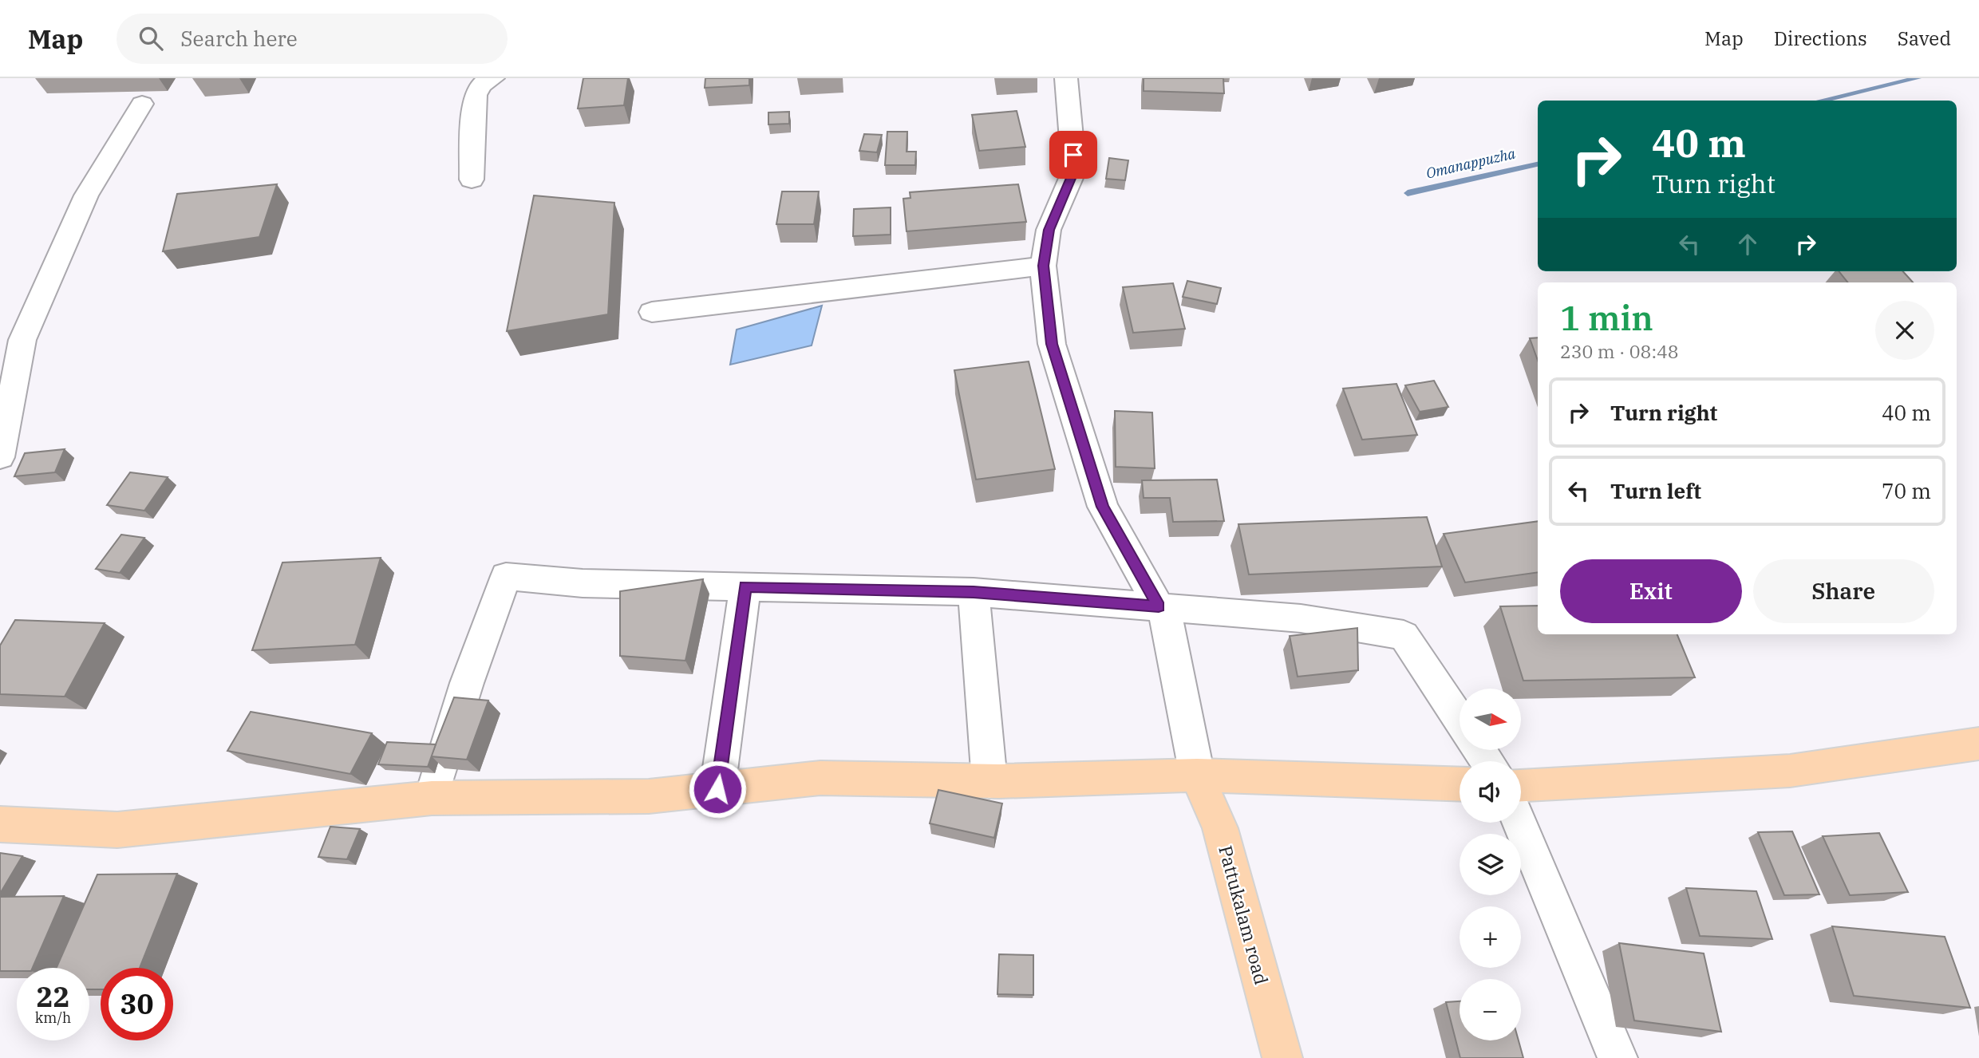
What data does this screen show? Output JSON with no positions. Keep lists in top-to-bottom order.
{
  "streets": {
    "main road": ["Pattukalam road"]
  },
  "water": ["Omanappuzha"],
  "north": "right",
  "page": {
    "header": "Map",
    "search": "Search here",
    "nav": ["Map", "Directions", "Saved"],
    "turn": ["40 m", "Turn right"],
    "heading": ["1 min", "230 m · 08:48"],
    "list": [
      {
        "name": "Turn right",
        "value": "40 m"
      },
      {
        "name": "Turn left",
        "value": "70 m"
      }
    ],
    "buttons": ["Exit", "Share"],
    "map_buttons": ["+", "−"],
    "speed": "22 km/h",
    "limit": "30"
  }
}
